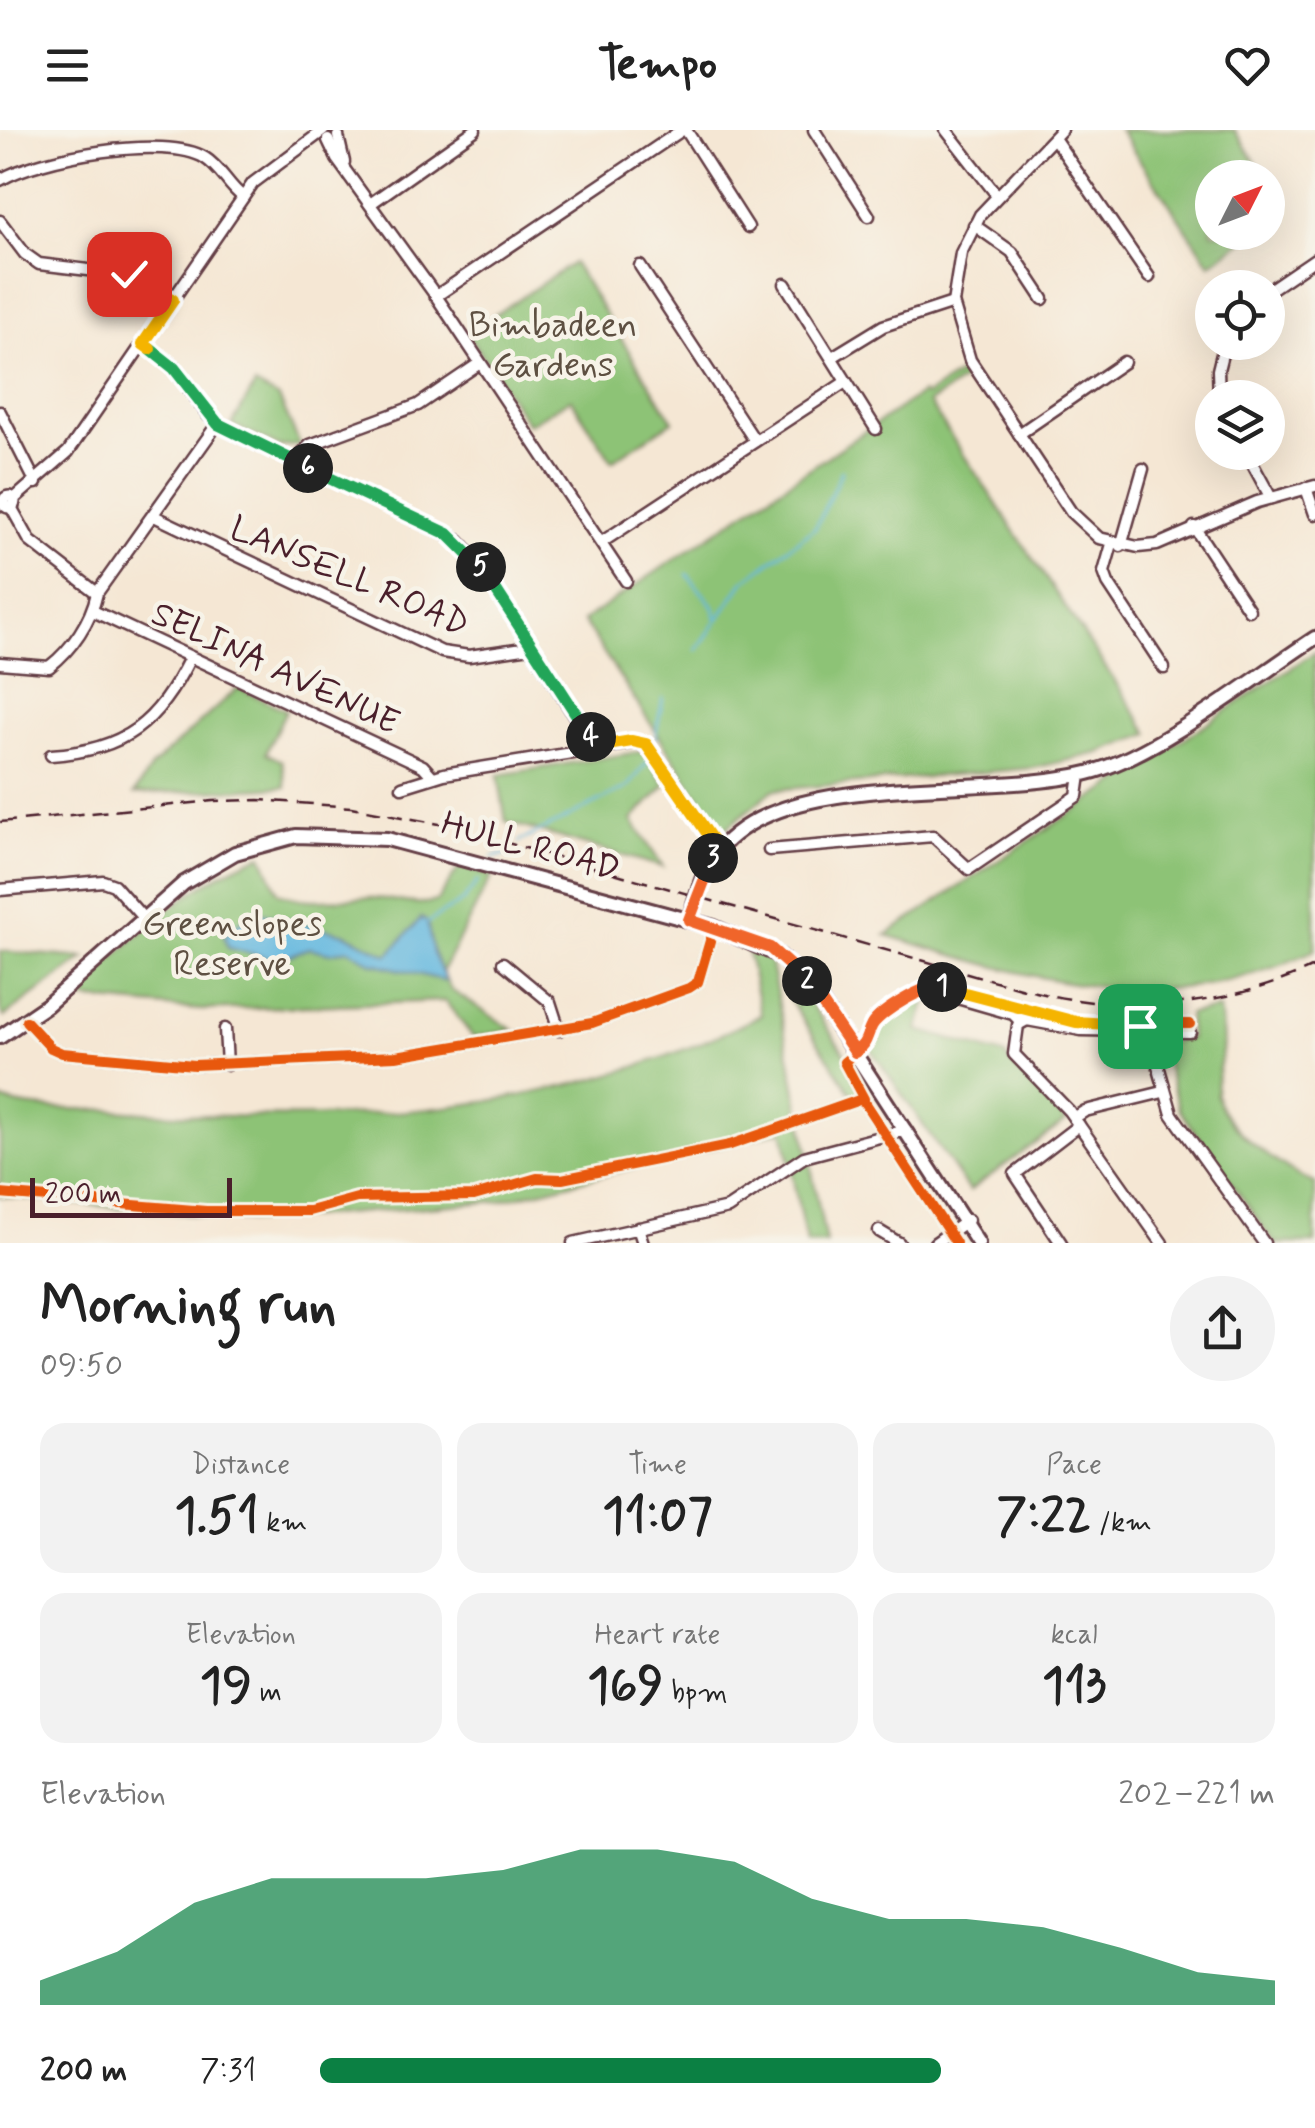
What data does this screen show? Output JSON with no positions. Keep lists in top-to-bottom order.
{
  "streets": {
    "main road": ["HULL ROAD"],
    "street": ["LANSELL ROAD", "SELINA AVENUE"]
  },
  "parks": ["Bimbadeen Gardens", "Greenslopes Reserve"],
  "scale_bar": "200 m",
  "north": "top right",
  "page": {
    "header": "Tempo",
    "pins": [
      "6",
      "5",
      "4",
      "3",
      "2",
      "1"
    ],
    "scale": "200 m",
    "heading": ["Morning run", "09:50"],
    "stats": [
      ["Distance", "1.51 km"],
      ["Time", "11:07"],
      ["Pace", "7:22 /km"],
      ["Elevation", "19 m"],
      ["Heart rate", "169 bpm"],
      ["kcal", "113"]
    ],
    "chart": ["Elevation", "202–221 m"],
    "list": [
      {
        "name": "200 m",
        "note": "7:31"
      }
    ]
  }
}
